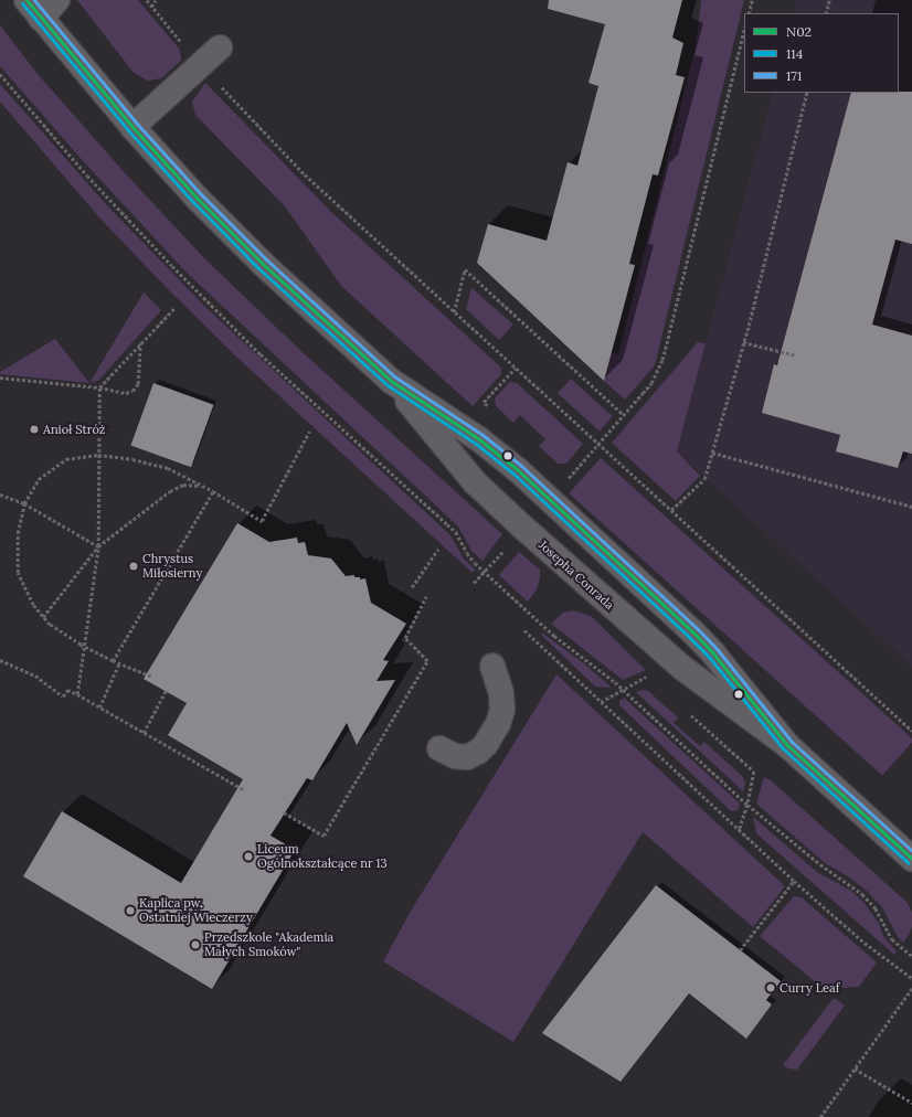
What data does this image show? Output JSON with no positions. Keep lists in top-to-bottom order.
{
  "streets": {
    "street": ["Josepha Conrada"]
  },
  "places": [
    "Anioł Stróż",
    "Chrystus Miłosierny",
    "Liceum Ogólnokształcące nr 13",
    "Kaplica pw. Ostatniej Wieczerzy",
    "Przedszkole \"Akademia Małych Smoków\"",
    "Curry Leaf"
  ],
  "lines": ["transit line N02", "transit line 171", "transit line 114"],
  "legend": ["N02", "114", "171"]
}
